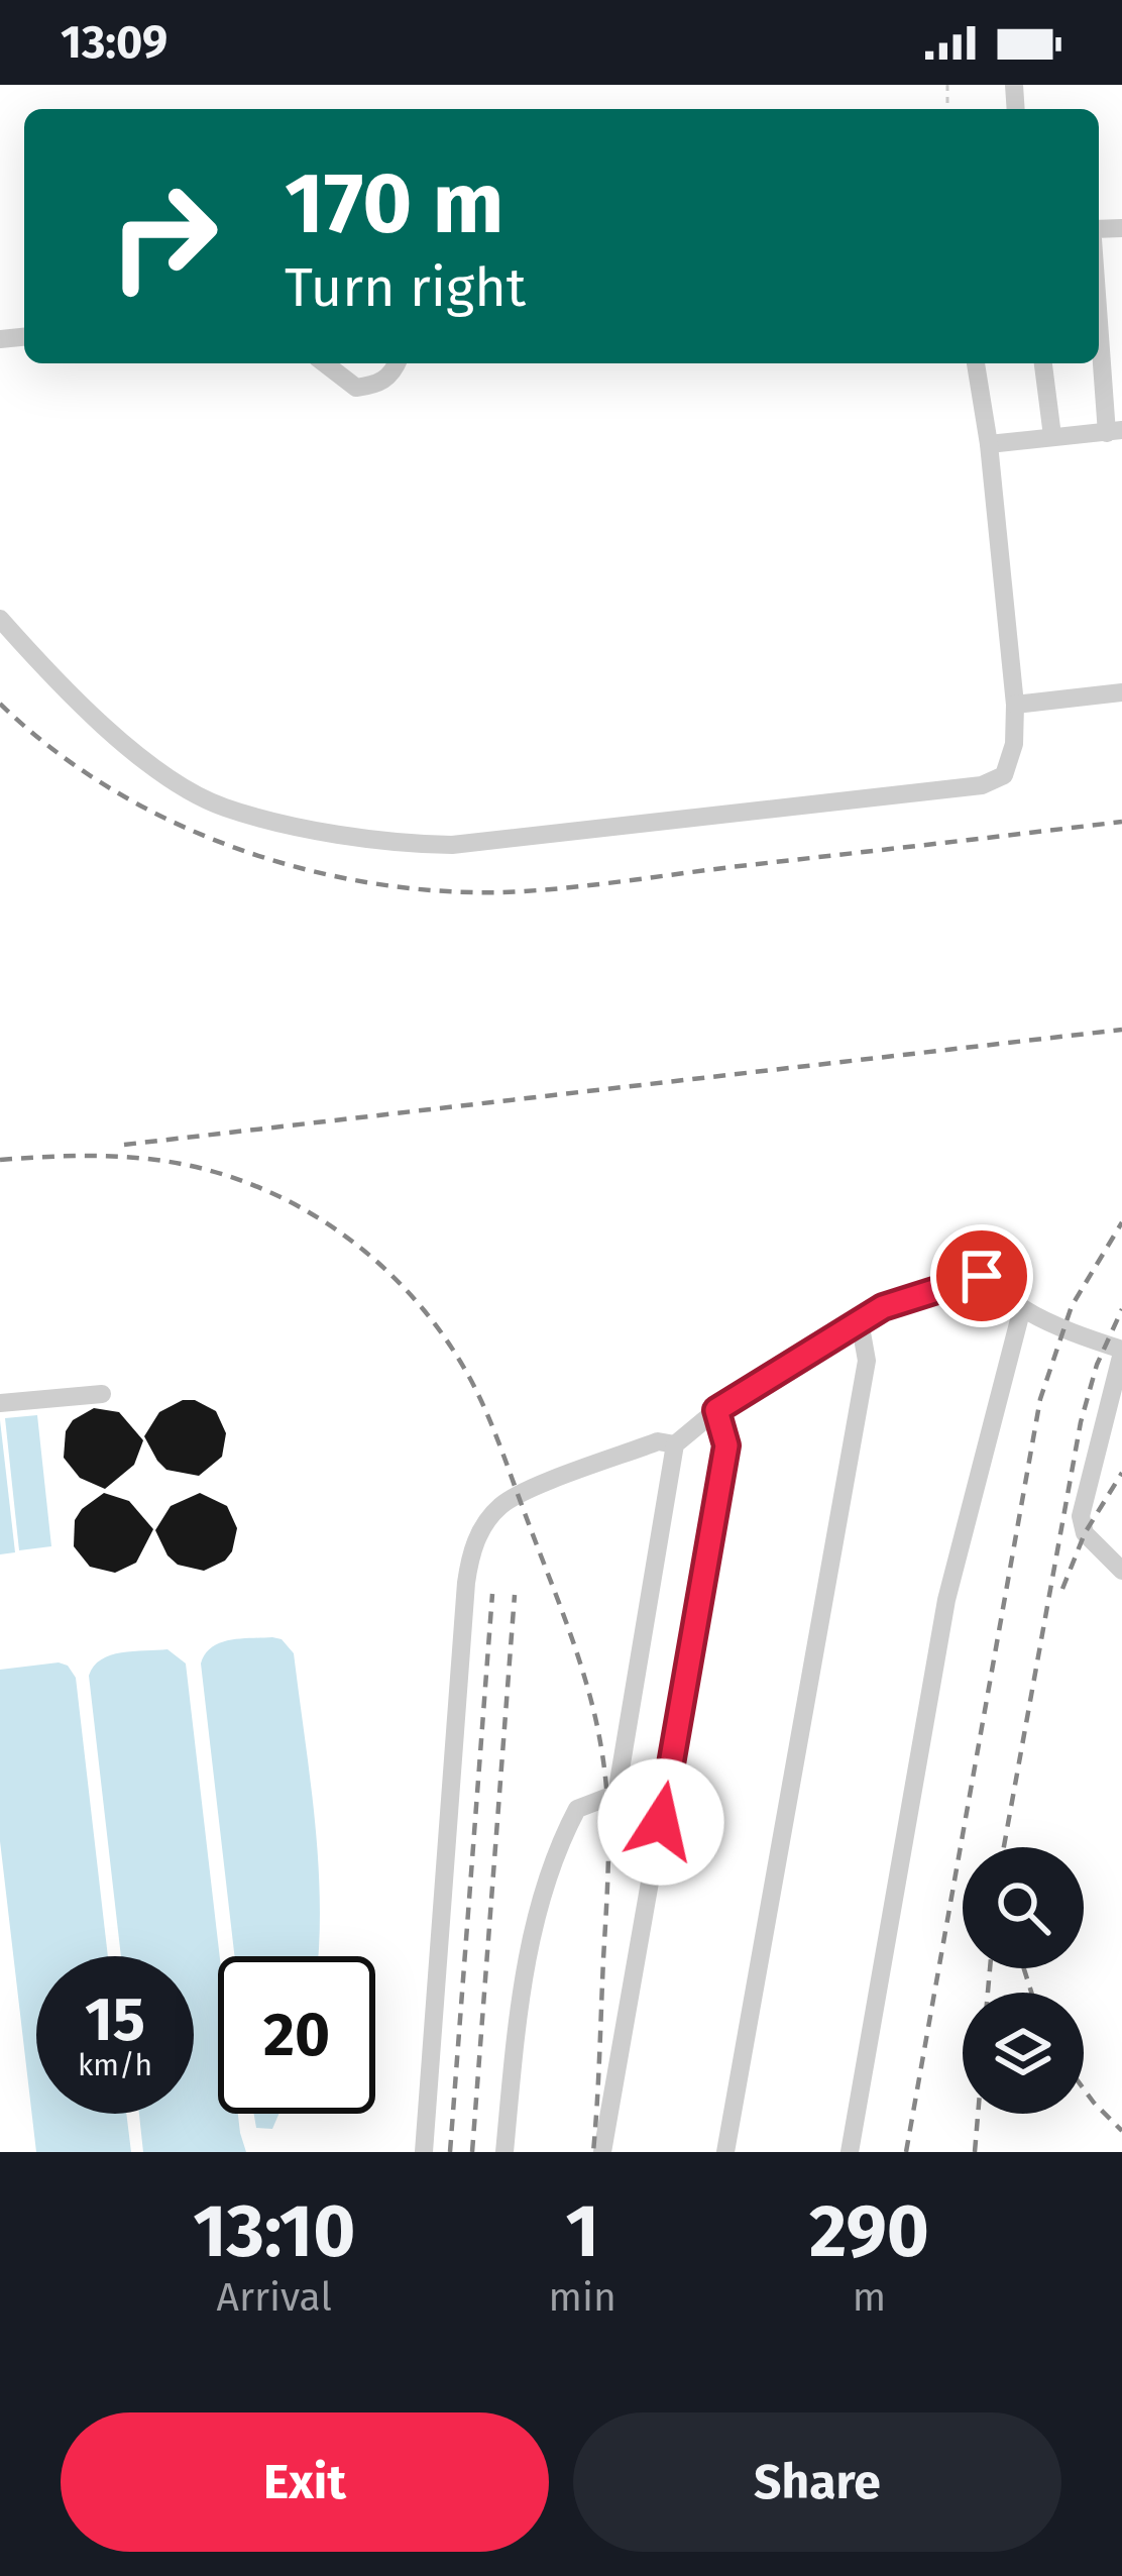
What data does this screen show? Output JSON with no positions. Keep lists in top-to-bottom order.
{
  "page": {
    "status": "13:09",
    "turn": ["170 m", "Turn right"],
    "speed": "15 km/h",
    "limit": "20",
    "eta": [
      "13:10",
      "Arrival",
      "1",
      "min",
      "290",
      "m"
    ],
    "buttons": ["Exit", "Share"]
  }
}
